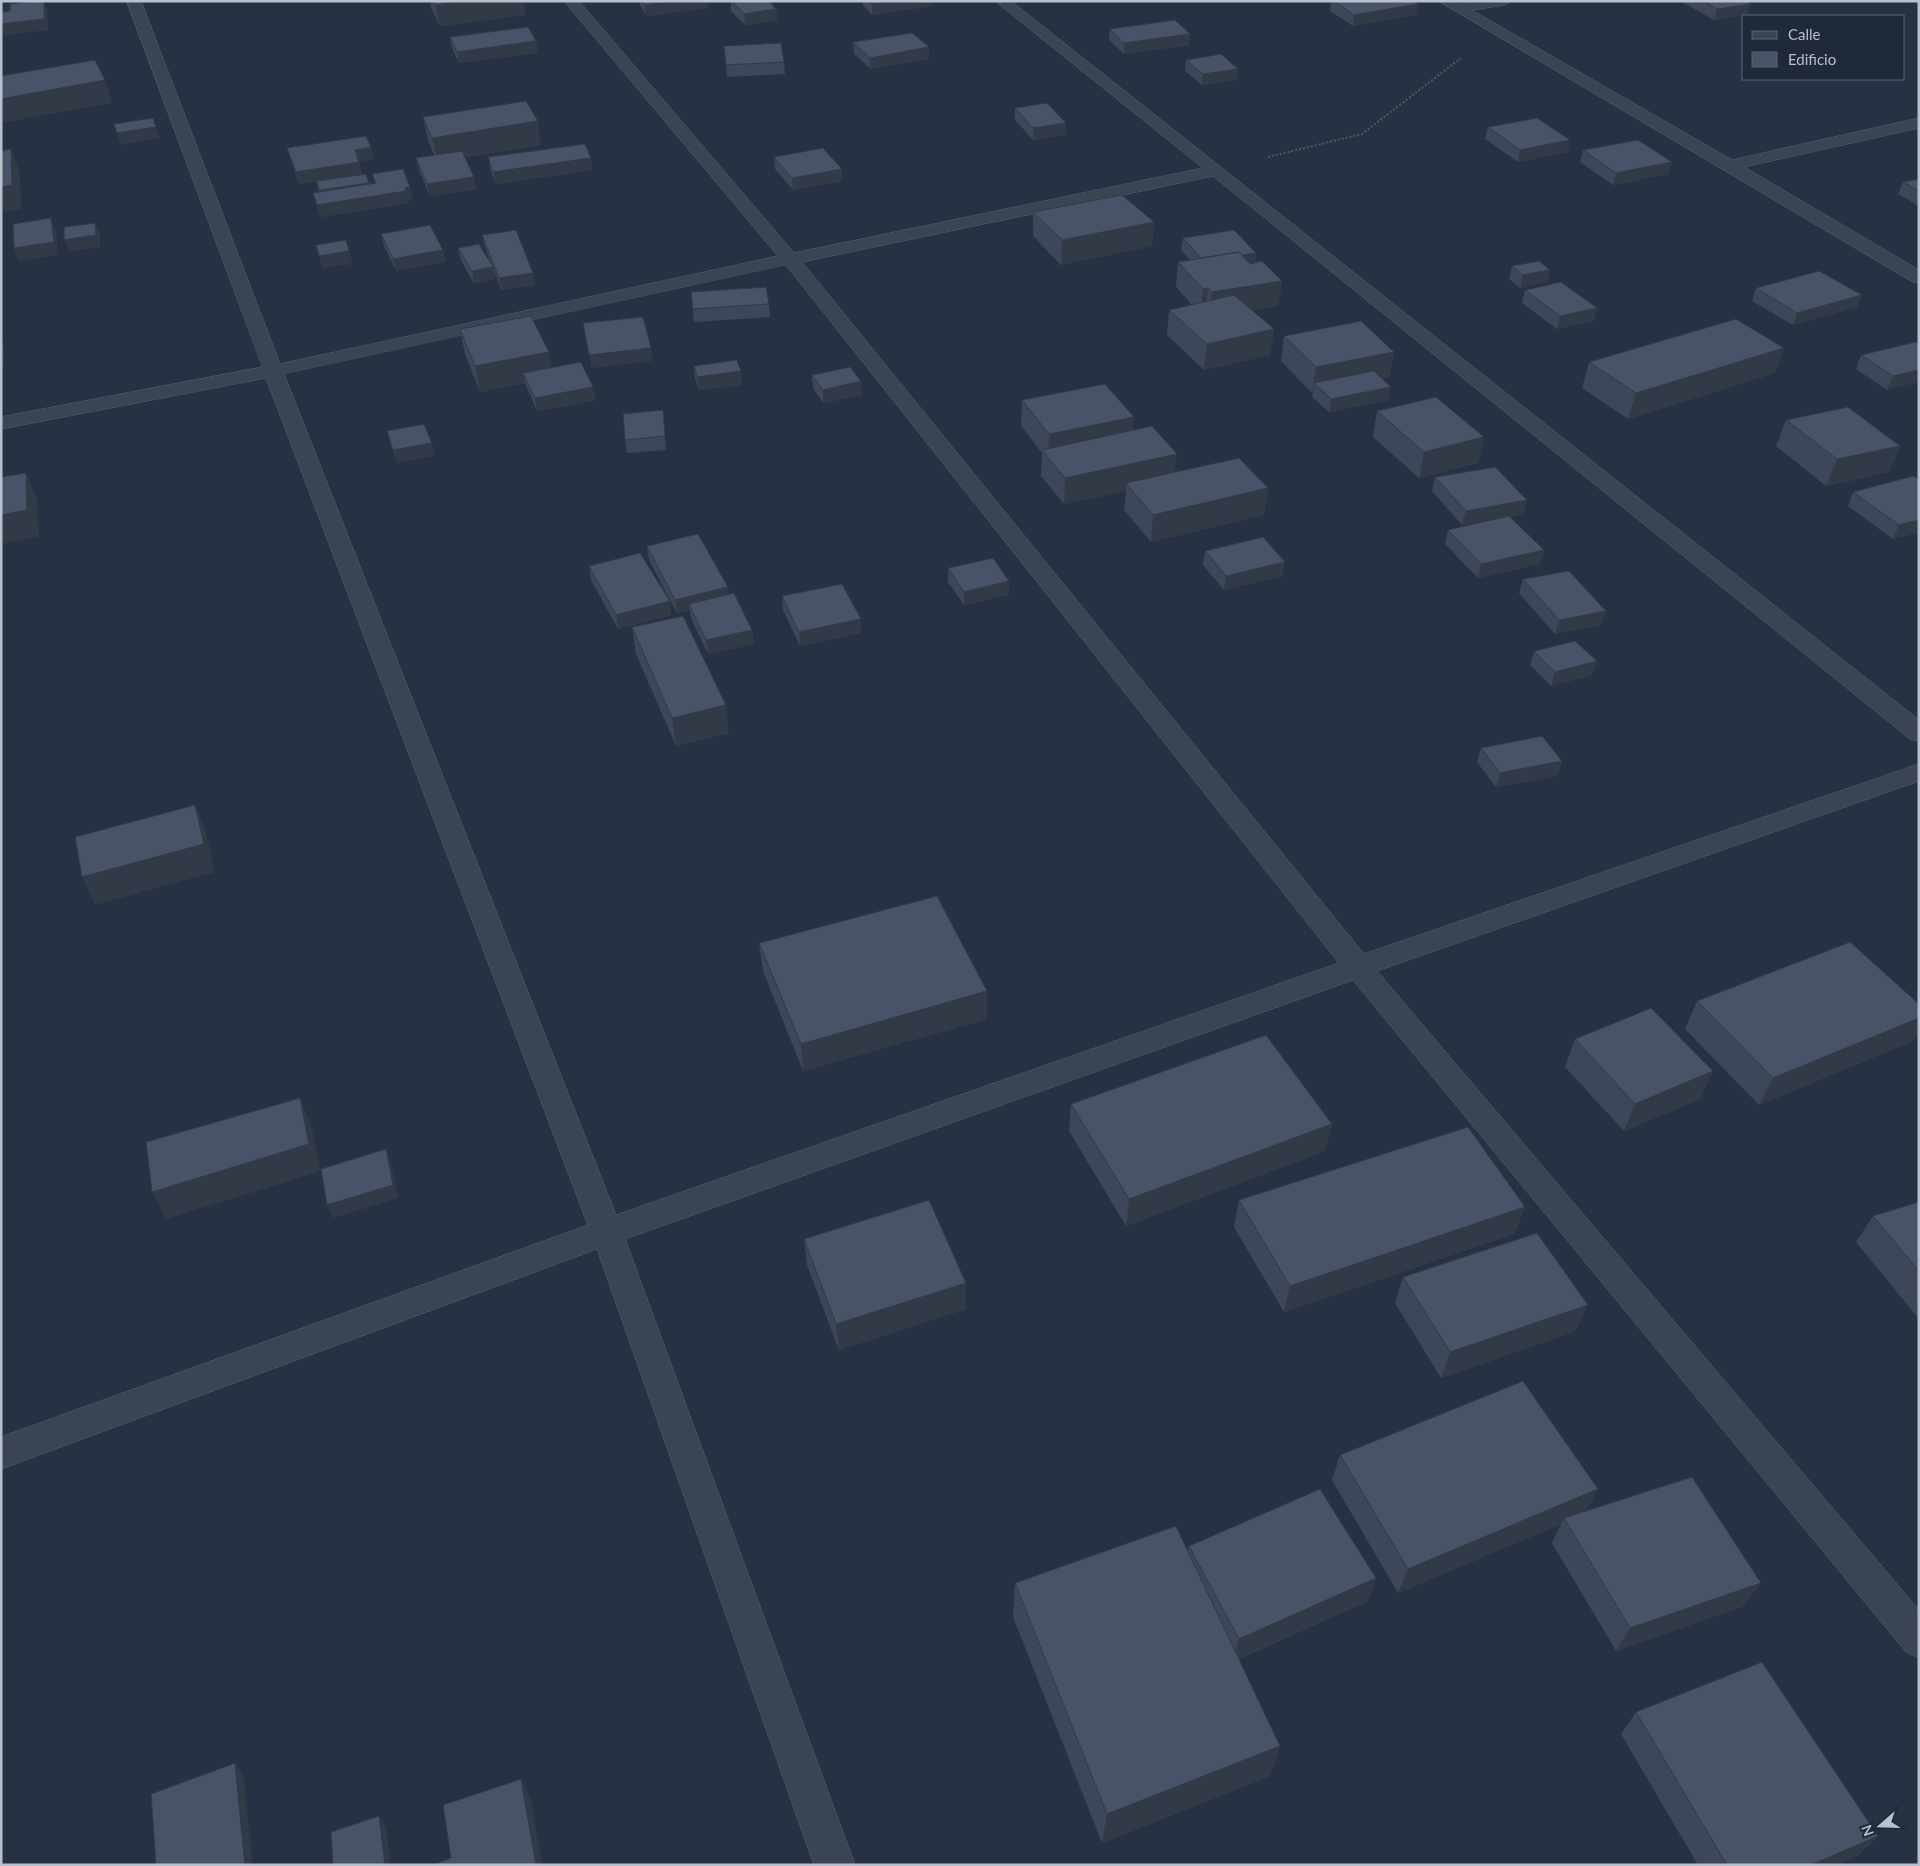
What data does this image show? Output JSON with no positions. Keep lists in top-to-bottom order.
{
  "legend": ["Calle", "Edificio"],
  "north": "left"
}
